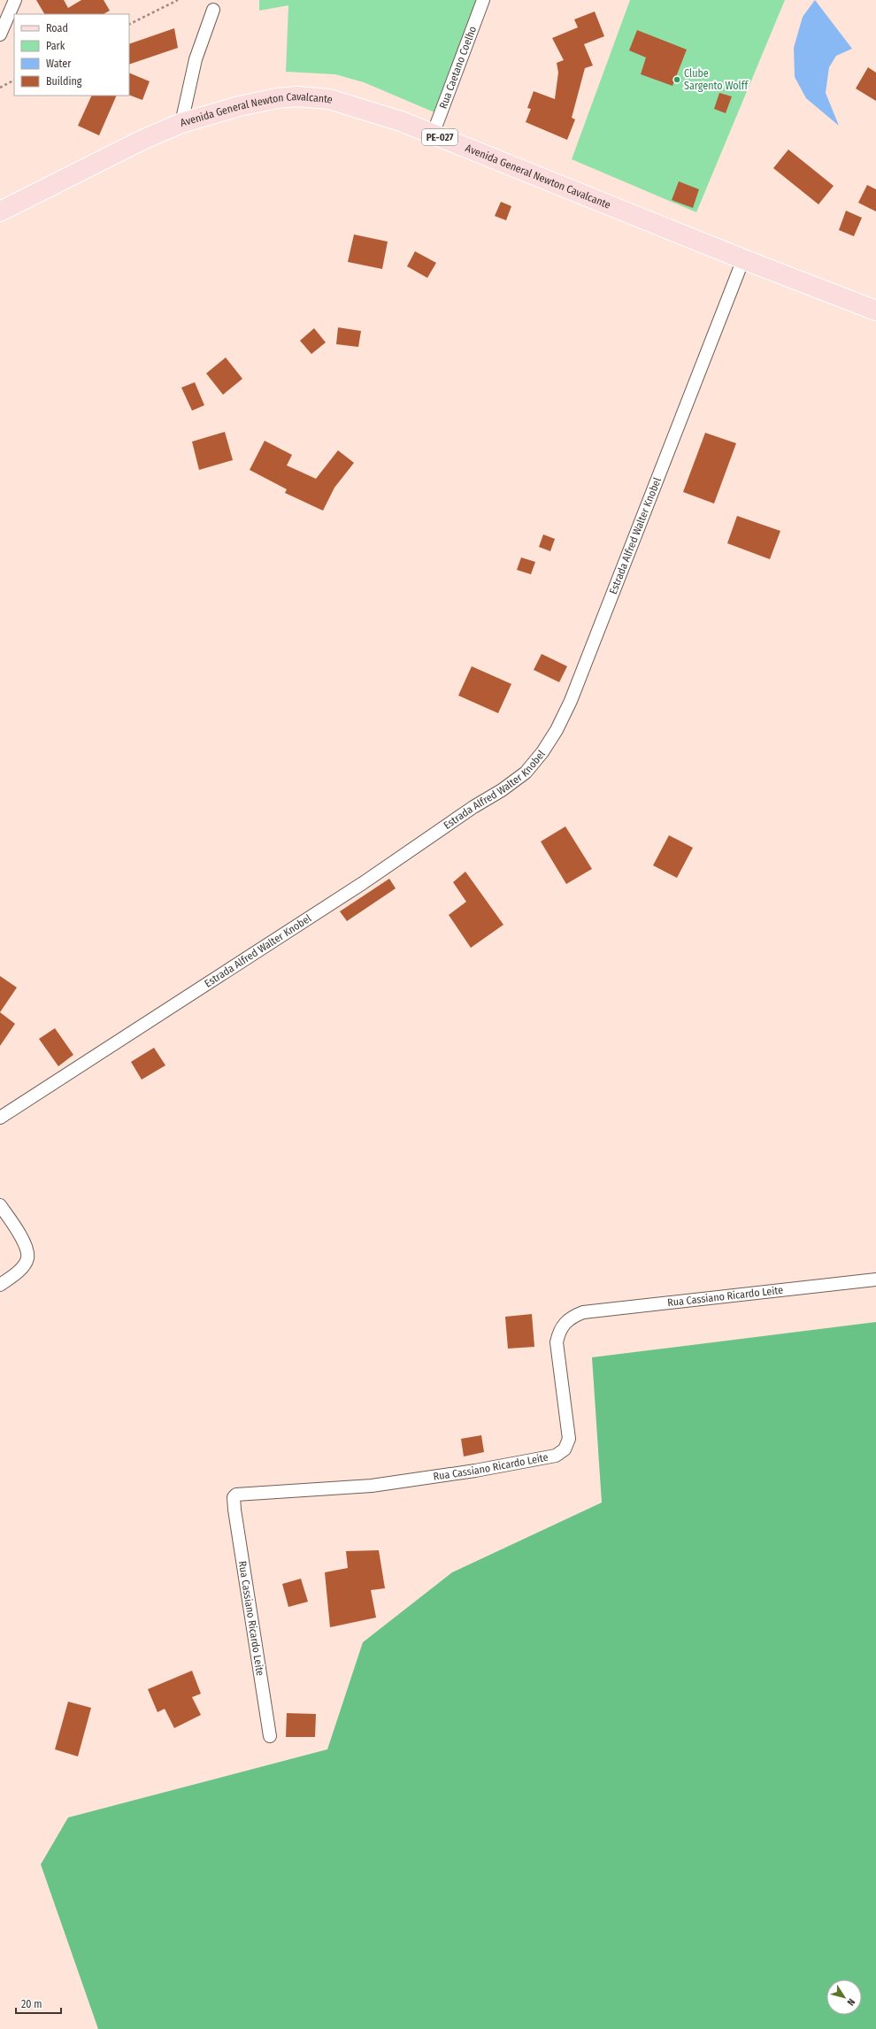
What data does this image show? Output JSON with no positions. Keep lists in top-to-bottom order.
{
  "streets": {
    "main road": ["Avenida General Newton Cavalcante", "PE-027"],
    "street": ["Rua Caetano Coelho", "Estrada Alfred Walter Knobel", "Rua Cassiano Ricardo Leite"]
  },
  "crossings": [
    ["Rua Caetano Coelho", "Avenida General Newton Cavalcante"],
    ["Avenida General Newton Cavalcante", "Estrada Alfred Walter Knobel"]
  ],
  "places": ["Clube Sargento Wolff"],
  "legend": [
    "Road",
    "Park",
    "Water",
    "Building"
  ],
  "scale_bar": "20 m",
  "north": "bottom right"
}
